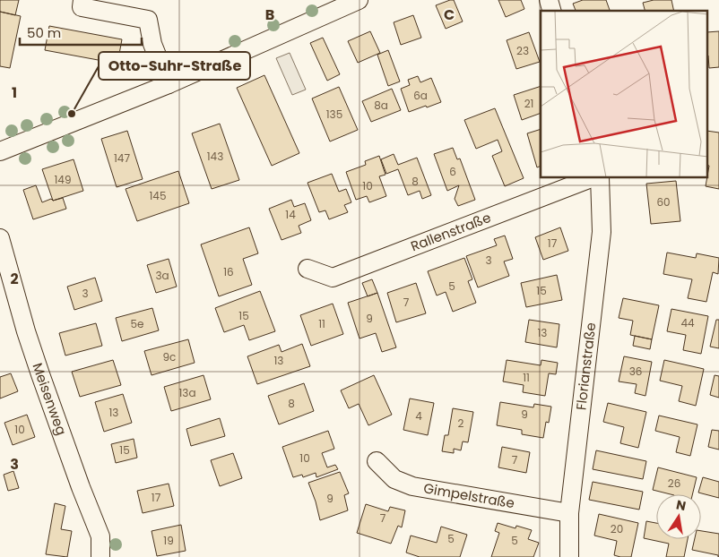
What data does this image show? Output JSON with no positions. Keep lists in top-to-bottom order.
{
  "streets": {
    "street": [
      "Rallenstraße",
      "Florianstraße",
      "Meisenweg",
      "Gimpelstraße"
    ]
  },
  "crossings": [
    ["Florianstraße", "Gimpelstraße"]
  ],
  "places": ["Otto-Suhr-Straße"],
  "house_numbers": [
    "23",
    "6a",
    "21",
    "8a",
    "135",
    "143",
    "147",
    "6",
    "149",
    "8",
    "10",
    "145",
    "60",
    "14",
    "17",
    "3",
    "16",
    "3a",
    "5",
    "15",
    "3",
    "7",
    "15",
    "9",
    "44",
    "5e",
    "11",
    "13",
    "9c",
    "13",
    "36",
    "11",
    "13a",
    "8",
    "13",
    "9",
    "4",
    "2",
    "10",
    "15",
    "10",
    "7",
    "26",
    "17",
    "9",
    "7",
    "20",
    "5",
    "19",
    "5"
  ],
  "scale_bar": "50 m",
  "north": "top",
  "grid": {
    "columns": ["B", "C"],
    "rows": ["1", "2", "3"]
  }
}
